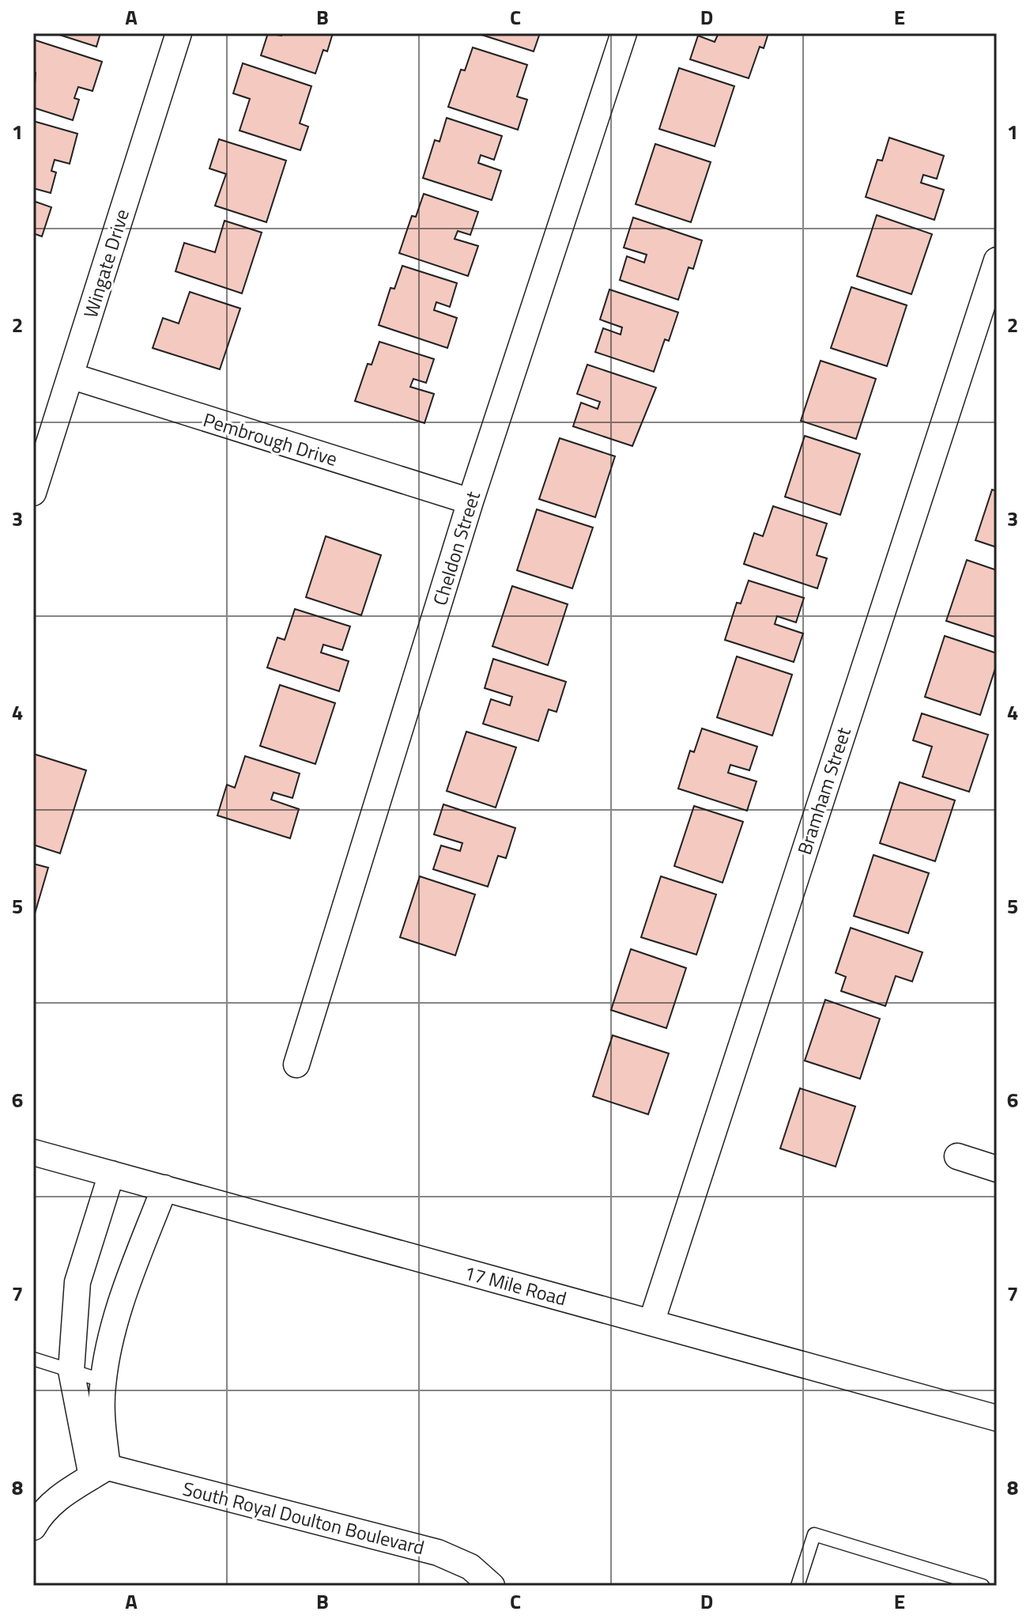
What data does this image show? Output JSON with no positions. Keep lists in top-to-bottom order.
{
  "streets": {
    "street": [
      "Wingate Drive",
      "Pembrough Drive",
      "Cheldon Street",
      "Bramham Street",
      "17 Mile Road",
      "South Royal Doulton Boulevard"
    ]
  },
  "crossings": [
    ["Wingate Drive", "Pembrough Drive"],
    ["Pembrough Drive", "Cheldon Street"],
    ["Bramham Street", "17 Mile Road"]
  ],
  "grid": {
    "columns": [
      "A",
      "B",
      "C",
      "D",
      "E"
    ],
    "rows": [
      "1",
      "2",
      "3",
      "4",
      "5",
      "6",
      "7",
      "8"
    ]
  }
}
